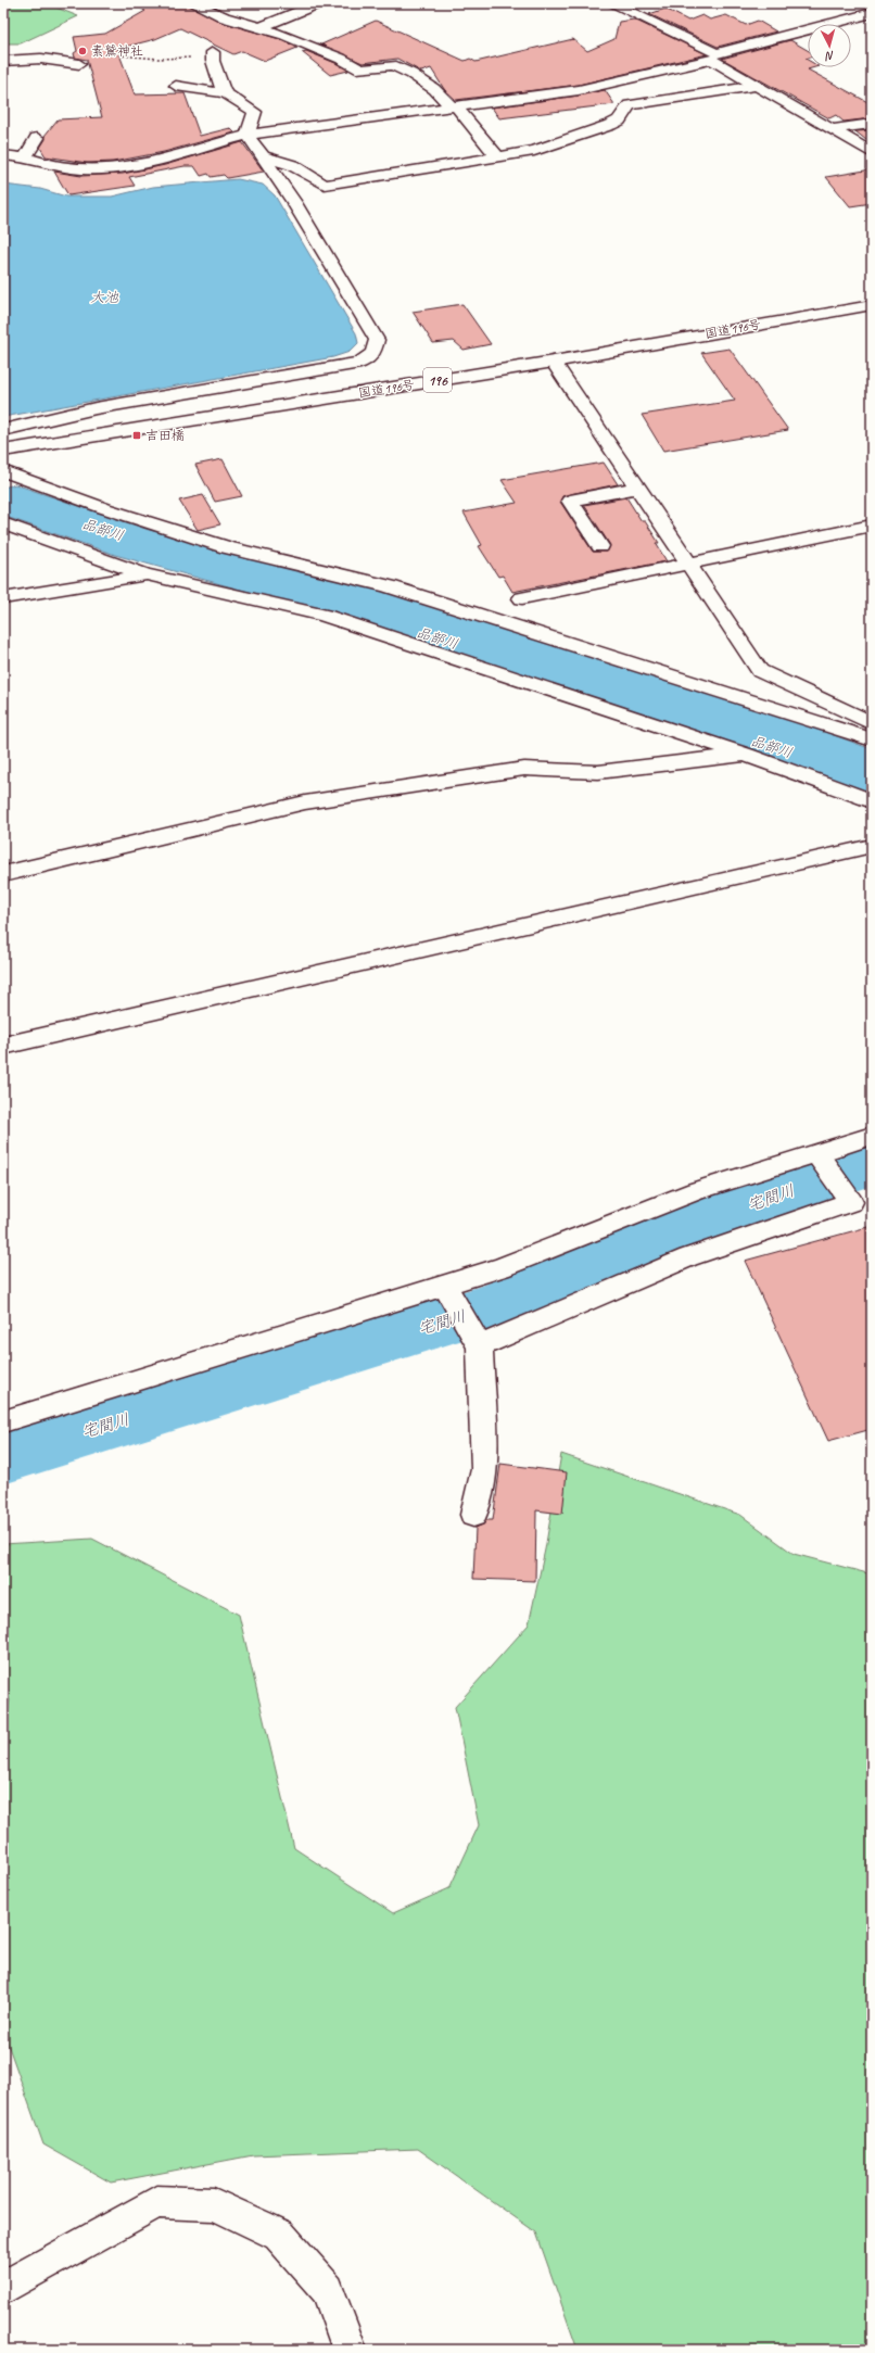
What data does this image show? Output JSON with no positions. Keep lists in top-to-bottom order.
{
  "streets": {
    "main road": ["国道196号", "196"]
  },
  "water": ["大池", "品部川", "宅間川"],
  "places": {
    "other": ["素鷲神社"],
    "transit": ["吉田橋"]
  },
  "north": "bottom"
}
